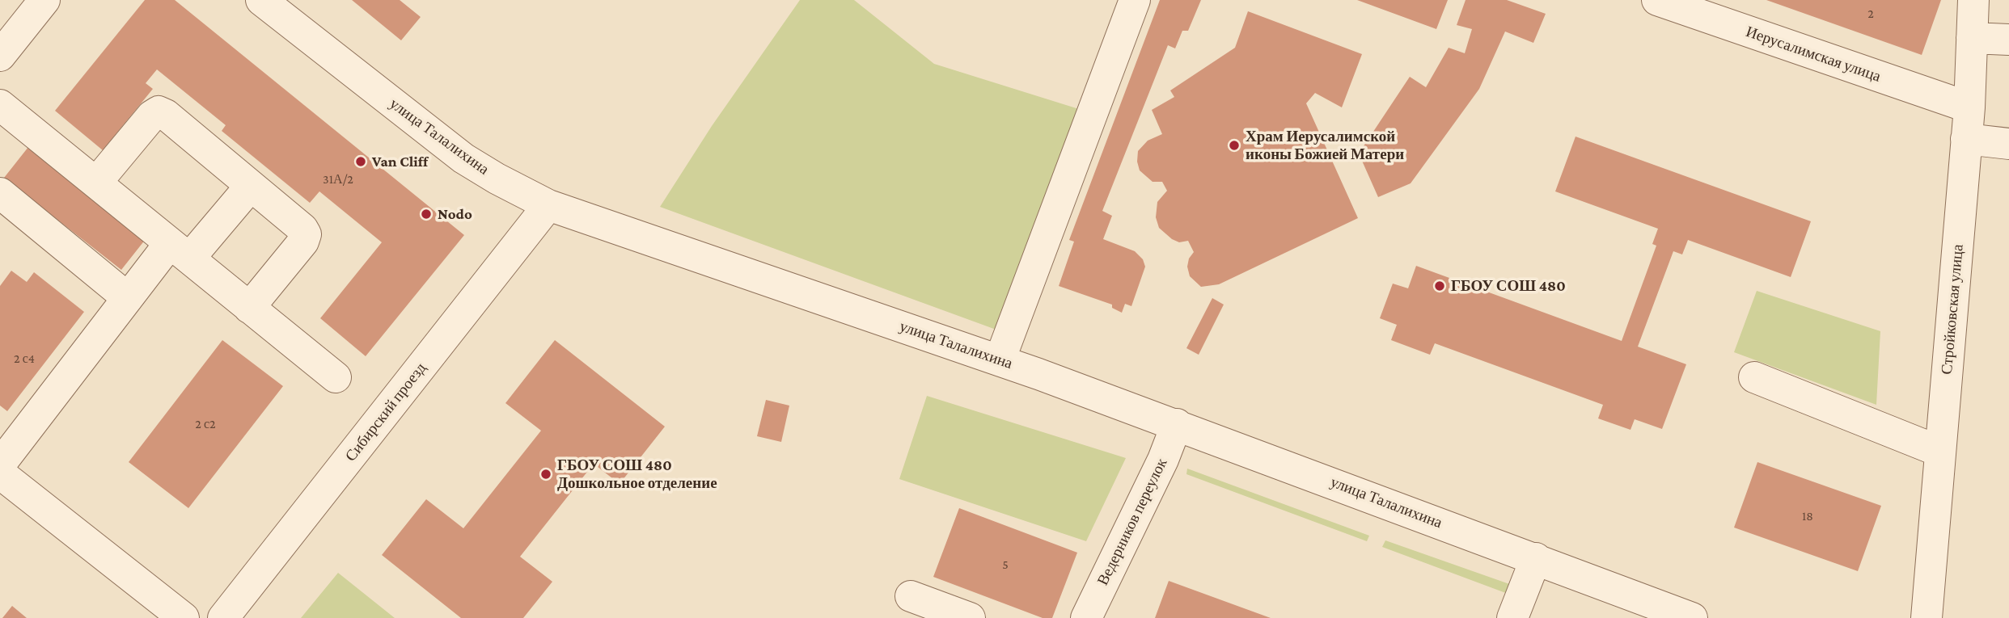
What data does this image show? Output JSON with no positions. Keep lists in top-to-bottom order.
{
  "streets": {
    "street": [
      "Иерусалимская улица",
      "улица Талалихина",
      "Стройковская улица",
      "Сибирский проезд",
      "Ведерников переулок"
    ]
  },
  "crossings": [
    ["Иерусалимская улица", "Стройковская улица"],
    ["улица Талалихина", "Сибирский проезд"],
    ["улица Талалихина", "Ведерников переулок"]
  ],
  "places": [
    "Храм Иерусалимской иконы Божией Матери",
    "Van Cliff",
    "Nodo",
    "ГБОУ СОШ 480",
    "ГБОУ СОШ 480 Дошкольное отделение"
  ],
  "house_numbers": [
    "2",
    "31А/2",
    "2 с4",
    "2 с2",
    "18",
    "5"
  ]
}
